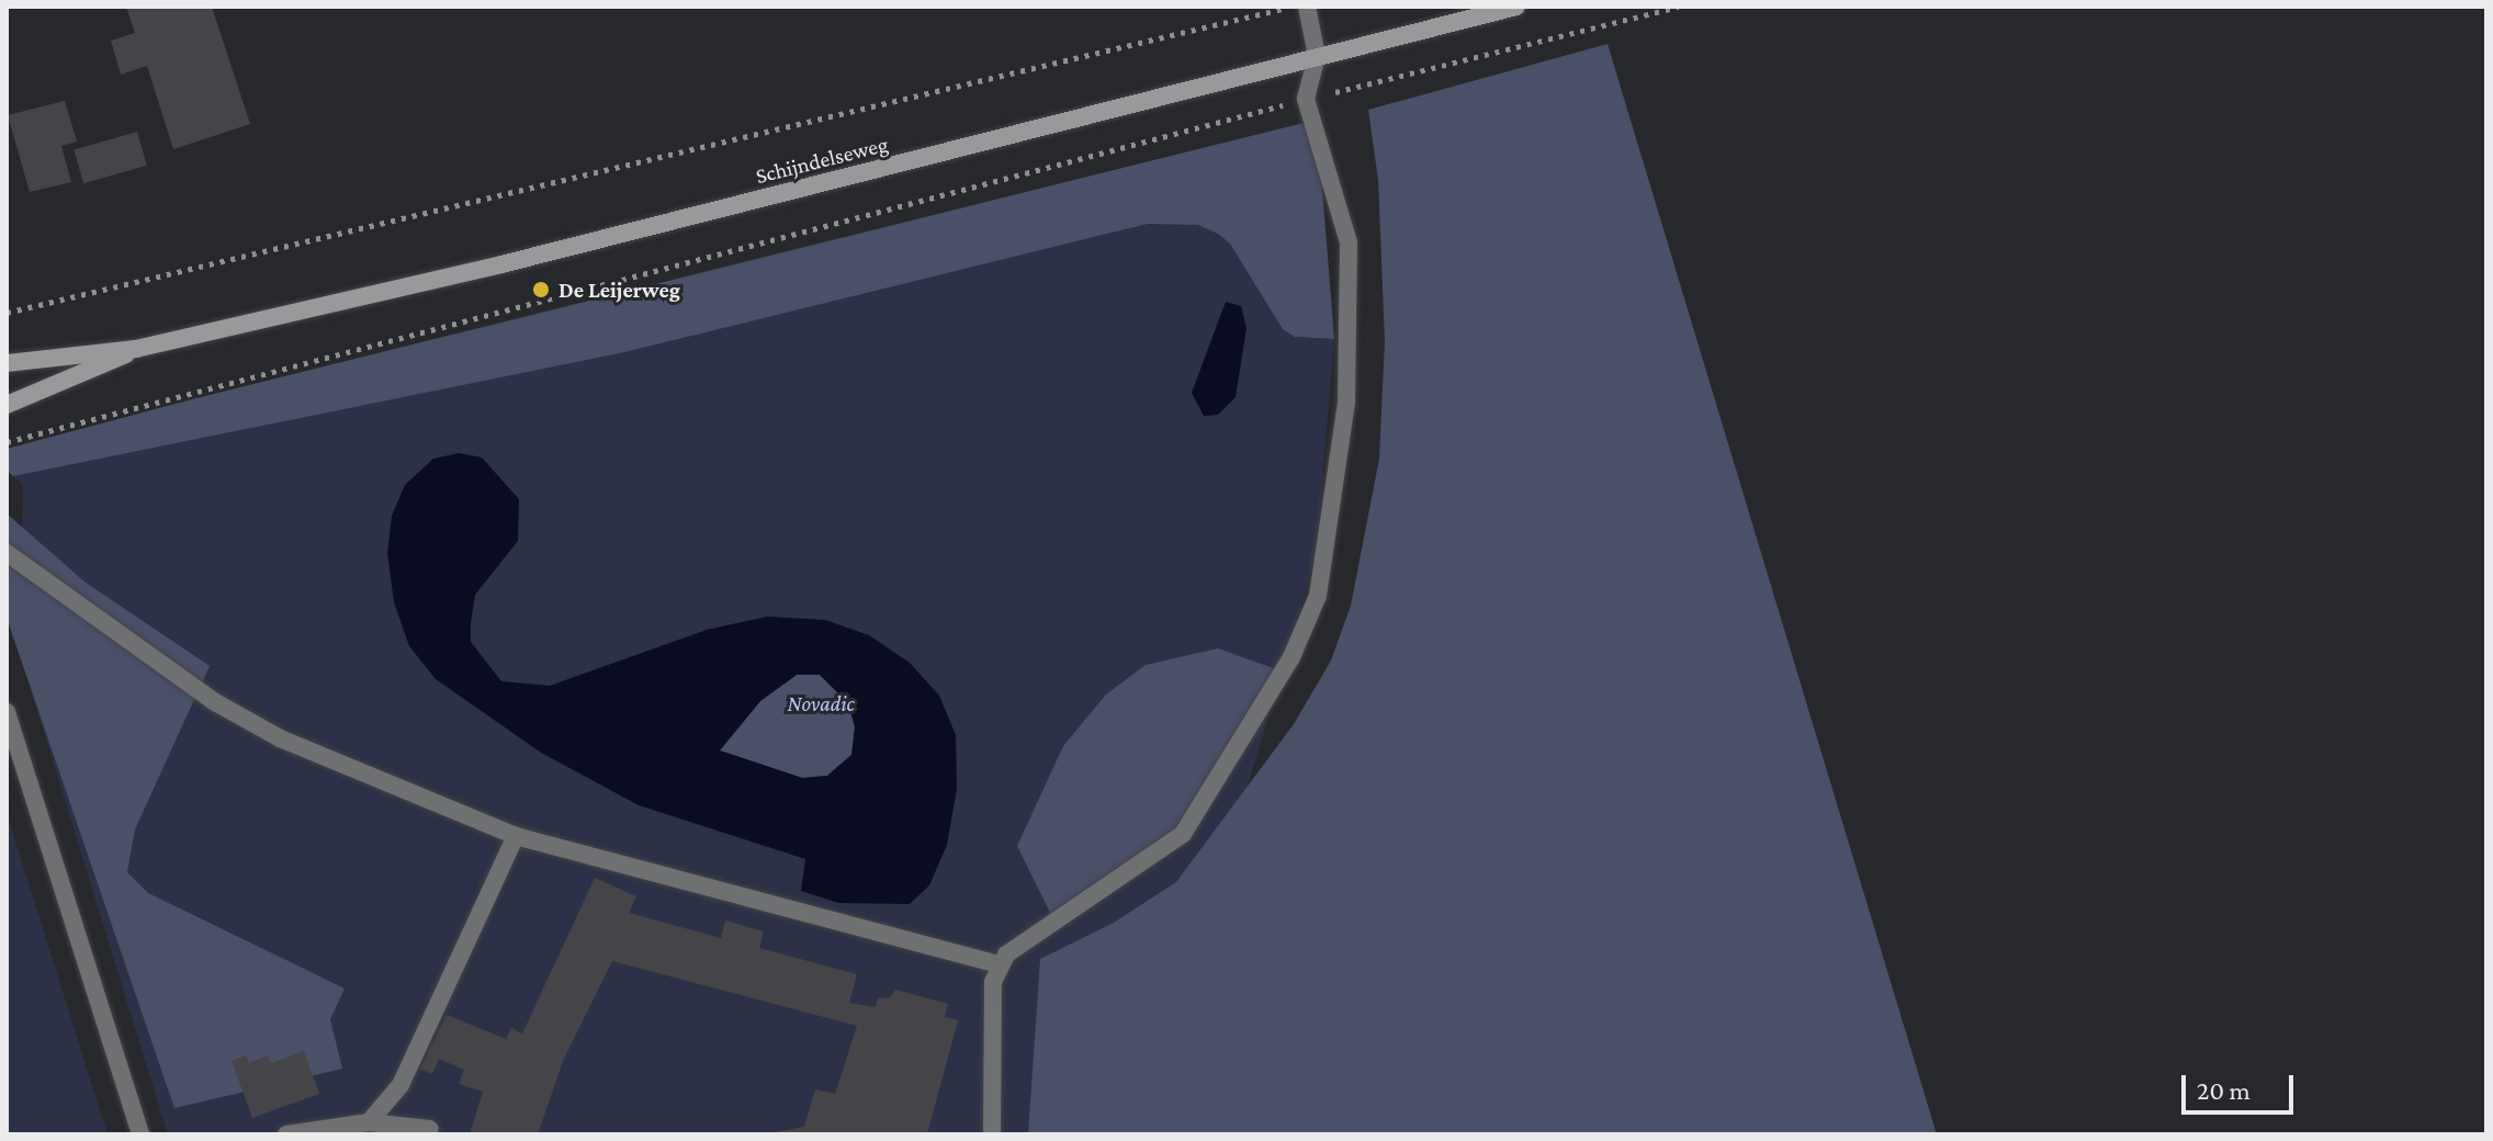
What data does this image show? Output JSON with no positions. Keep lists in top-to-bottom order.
{
  "streets": {
    "main road": ["Schijndelseweg"]
  },
  "parks": ["Novadic"],
  "places": ["De Leijerweg"],
  "scale_bar": "20 m"
}
